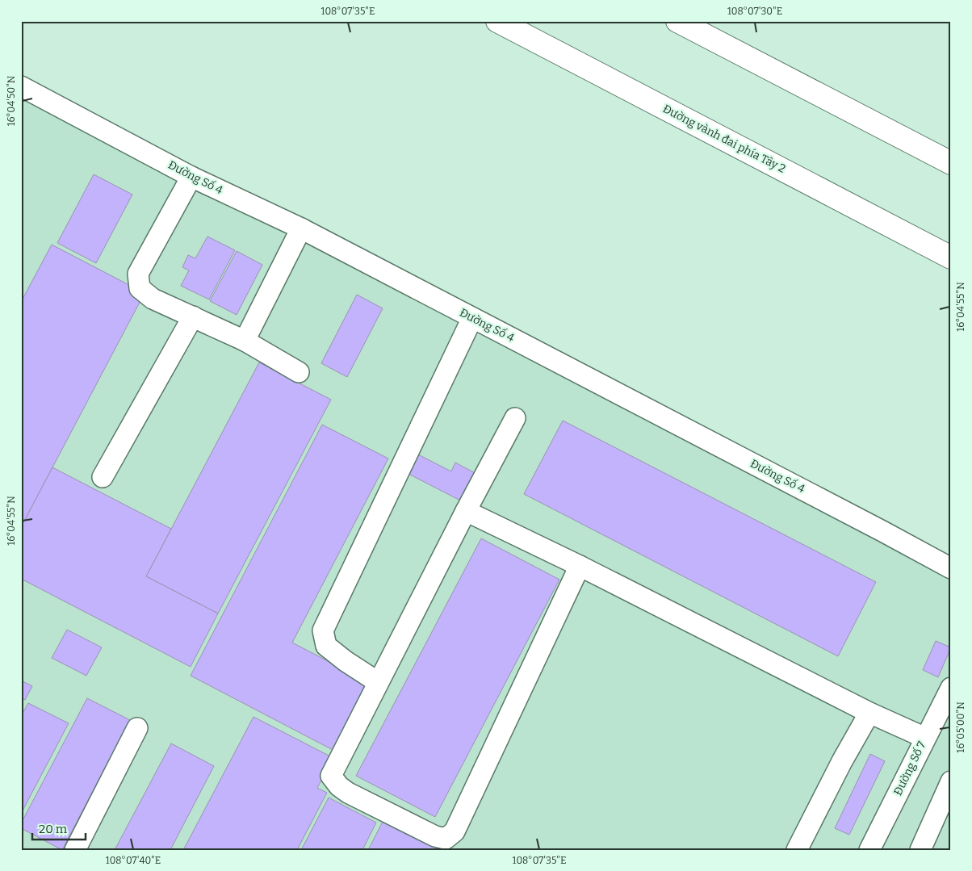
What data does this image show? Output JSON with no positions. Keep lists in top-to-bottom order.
{
  "streets": {
    "main road": ["Đường vành đai phía Tây 2"],
    "street": ["Đường Số 4", "Đường Số 7"]
  },
  "scale_bar": "20 m",
  "coordinates": [
    "108°07'35\"E",
    "108°07'30\"E",
    "16°04'50\"N",
    "16°04'55\"N",
    "16°05'00\"N",
    "108°07'40\"E"
  ]
}
